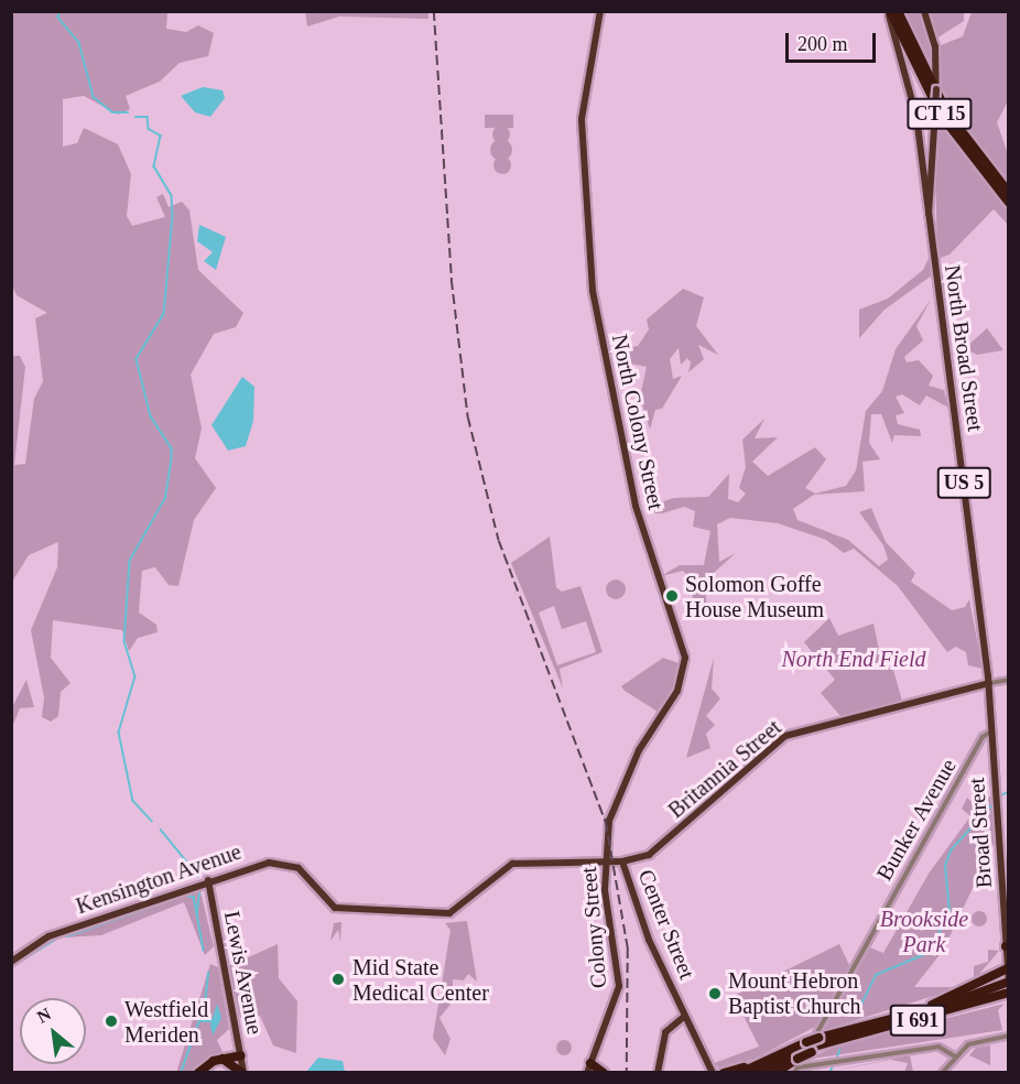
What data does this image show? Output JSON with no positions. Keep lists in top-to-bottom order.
{
  "streets": {
    "highway": ["CT 15", "I 691"],
    "main road": [
      "North Broad Street",
      "North Colony Street",
      "US 5",
      "Britannia Street",
      "Broad Street",
      "Kensington Avenue",
      "Center Street",
      "Colony Street",
      "Lewis Avenue"
    ],
    "street": ["Bunker Avenue"]
  },
  "crossings": [
    ["CT 15", "North Broad Street"],
    ["North Broad Street", "Britannia Street"],
    ["North Broad Street", "Broad Street"],
    ["North Colony Street", "Colony Street"],
    ["Britannia Street", "Broad Street"],
    ["Britannia Street", "Kensington Avenue"],
    ["Britannia Street", "Center Street"],
    ["Britannia Street", "Colony Street"],
    ["Bunker Avenue", "Broad Street"],
    ["Bunker Avenue", "I 691"],
    ["Broad Street", "I 691"],
    ["Kensington Avenue", "Colony Street"],
    ["Kensington Avenue", "Lewis Avenue"]
  ],
  "parks": ["North End Field", "Brookside Park"],
  "places": [
    "Solomon Goffe House Museum",
    "Mid State Medical Center",
    "Mount Hebron Baptist Church",
    "Westfield Meriden"
  ],
  "scale_bar": "200 m",
  "north": "top left"
}
